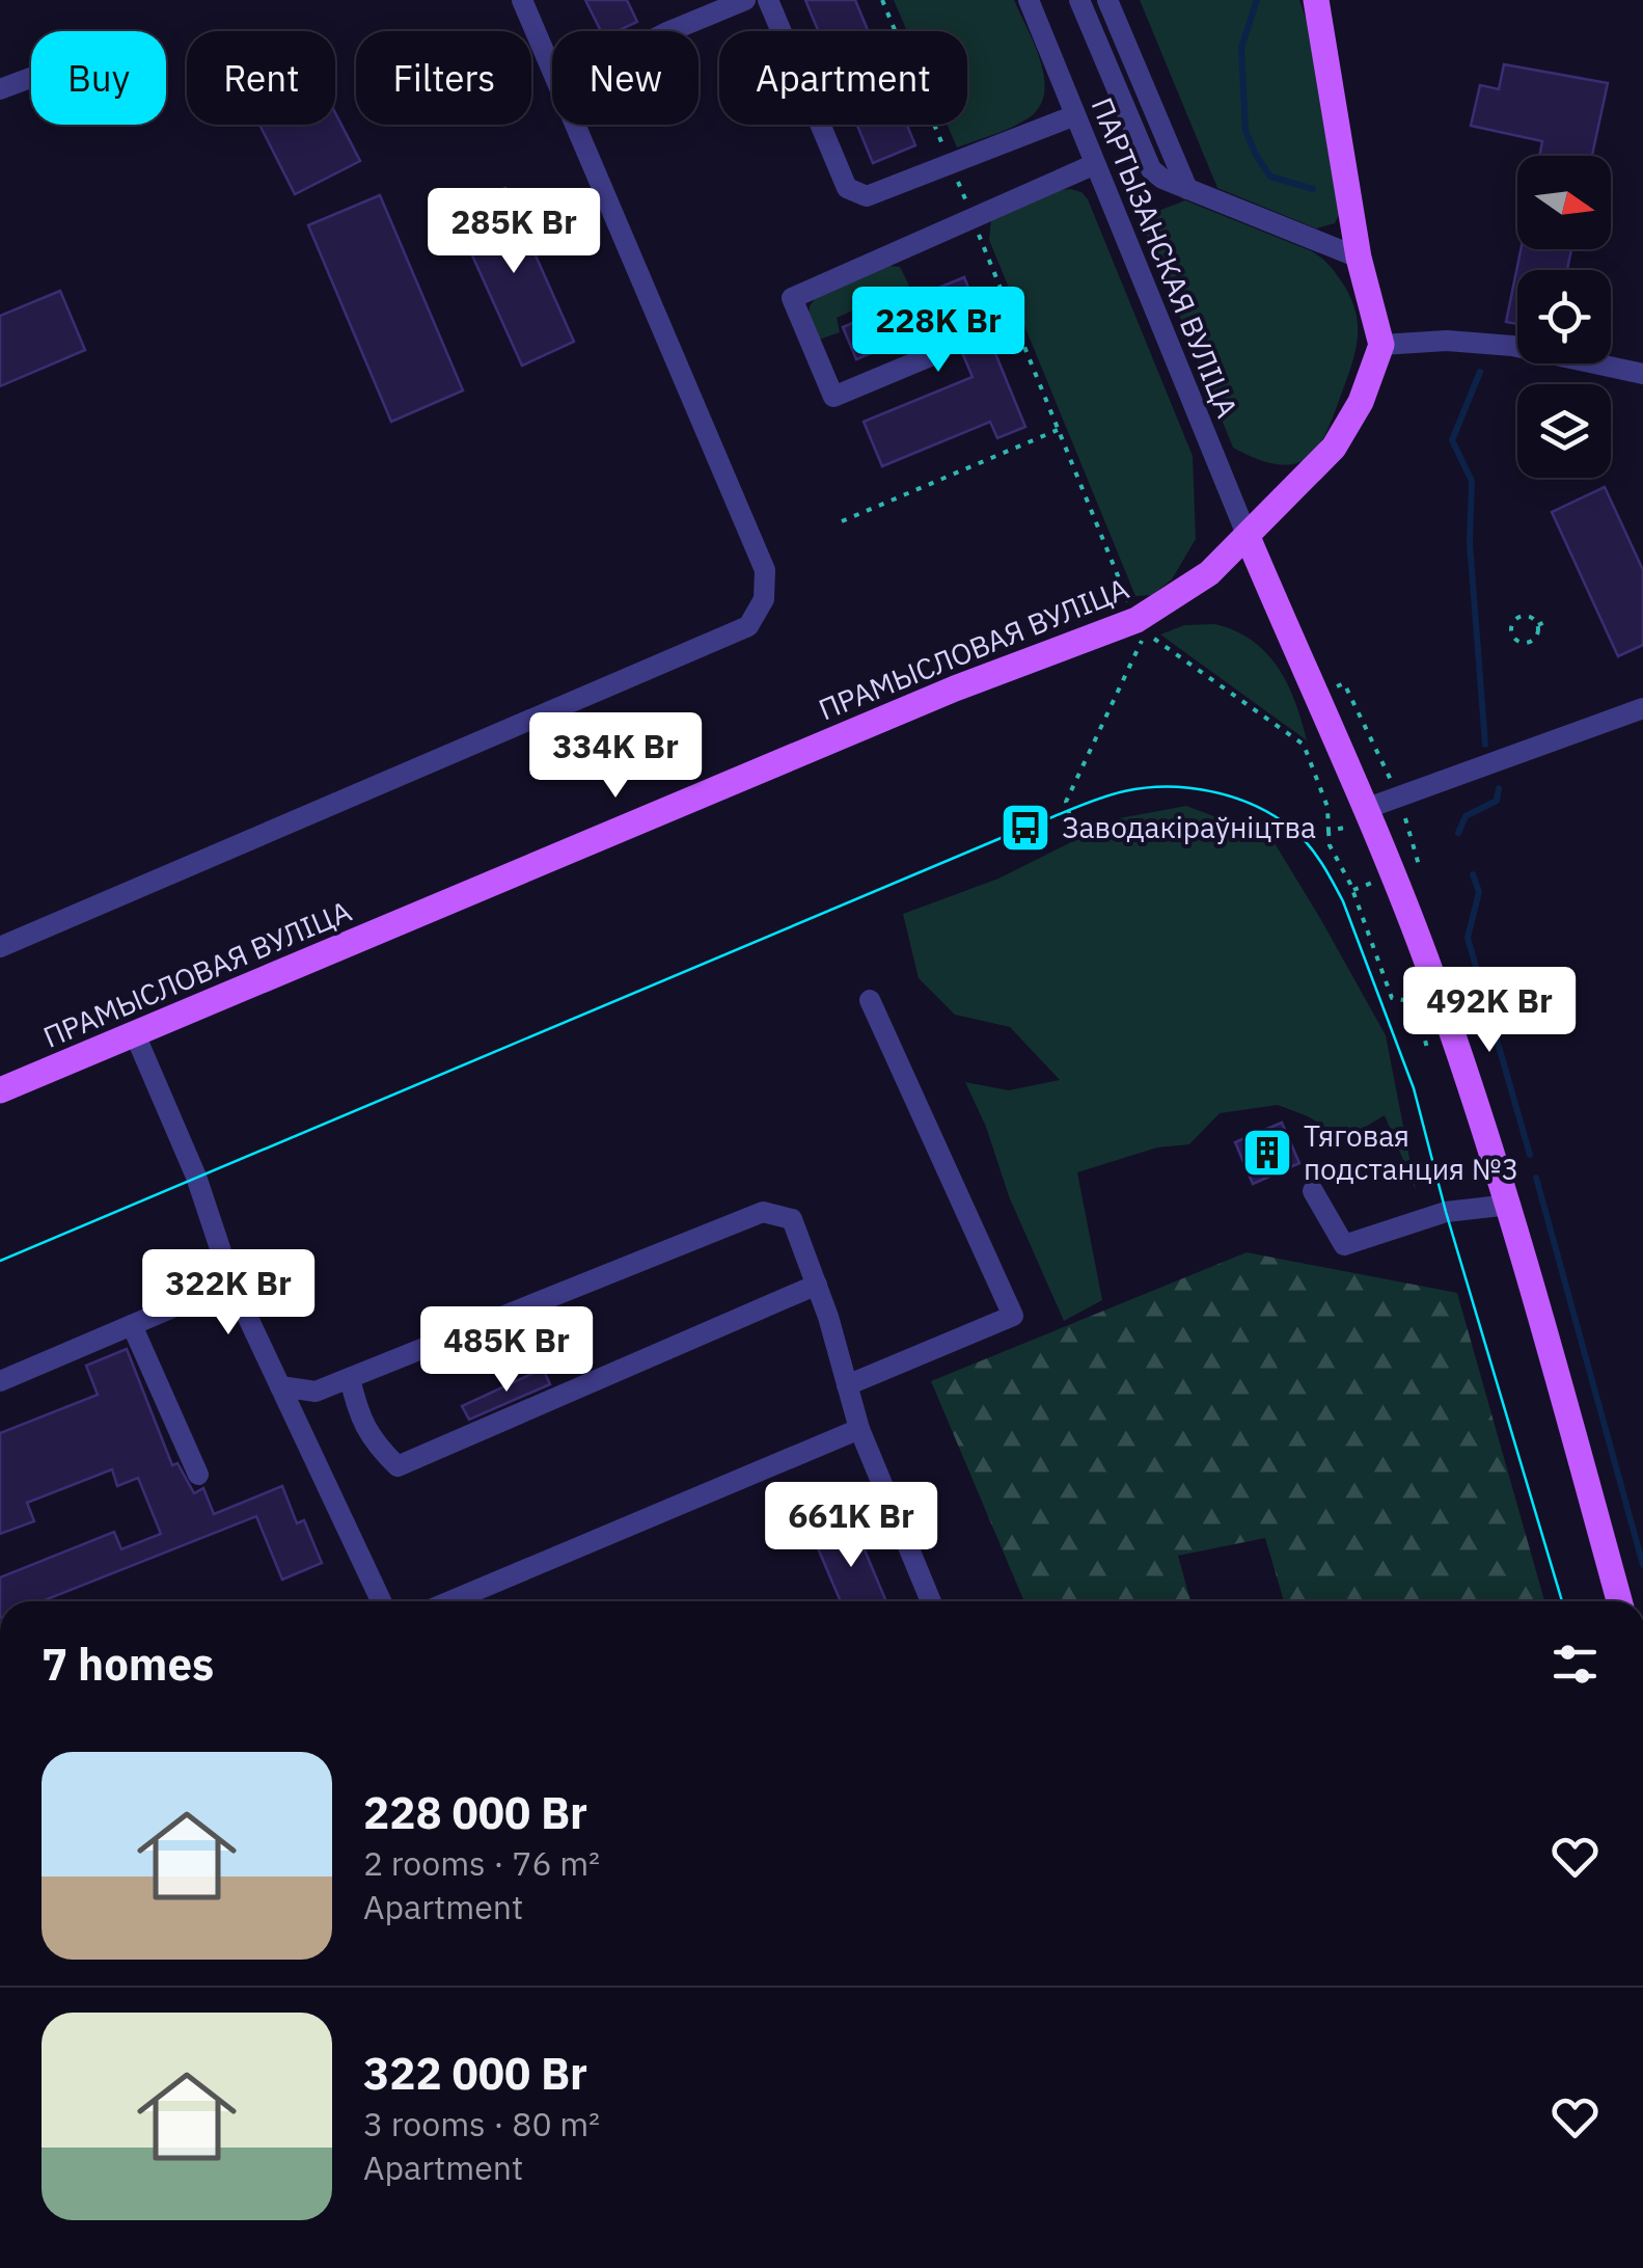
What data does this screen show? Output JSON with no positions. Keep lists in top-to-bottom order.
{
  "streets": {
    "main road": ["ПРАМЫСЛОВАЯ ВУЛІЦА"],
    "street": ["ПАРТЫЗАНСКАЯ ВУЛІЦА"]
  },
  "crossings": [
    ["ПАРТЫЗАНСКАЯ ВУЛІЦА", "ПРАМЫСЛОВАЯ ВУЛІЦА"]
  ],
  "places": {
    "bus stop": ["Заводакіраўніцтва"],
    "building": ["Тяговая подстанция №3"]
  },
  "north": "right",
  "page": {
    "chip": [
      "Buy",
      "Rent",
      "Filters",
      "New",
      "Apartment"
    ],
    "price": [
      "285K Br",
      "228K Br",
      "334K Br",
      "492K Br",
      "322K Br",
      "485K Br",
      "661K Br"
    ],
    "heading": "7 homes",
    "list": [
      {
        "name": "228 000 Br",
        "note": "2 rooms · 76 m² · Apartment"
      },
      {
        "name": "322 000 Br",
        "note": "3 rooms · 80 m² · Apartment"
      }
    ]
  }
}
